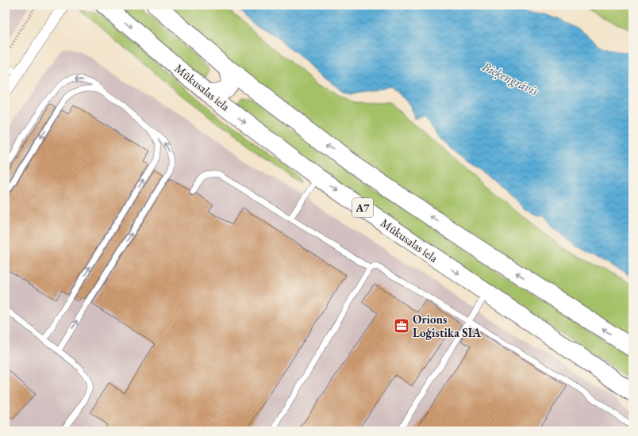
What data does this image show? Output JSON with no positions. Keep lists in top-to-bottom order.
{
  "streets": {
    "highway": ["Mūkusalas iela", "A7"]
  },
  "water": ["Bieķengrāvis"],
  "places": {
    "office": ["Orions Loģistika SIA"]
  }
}
